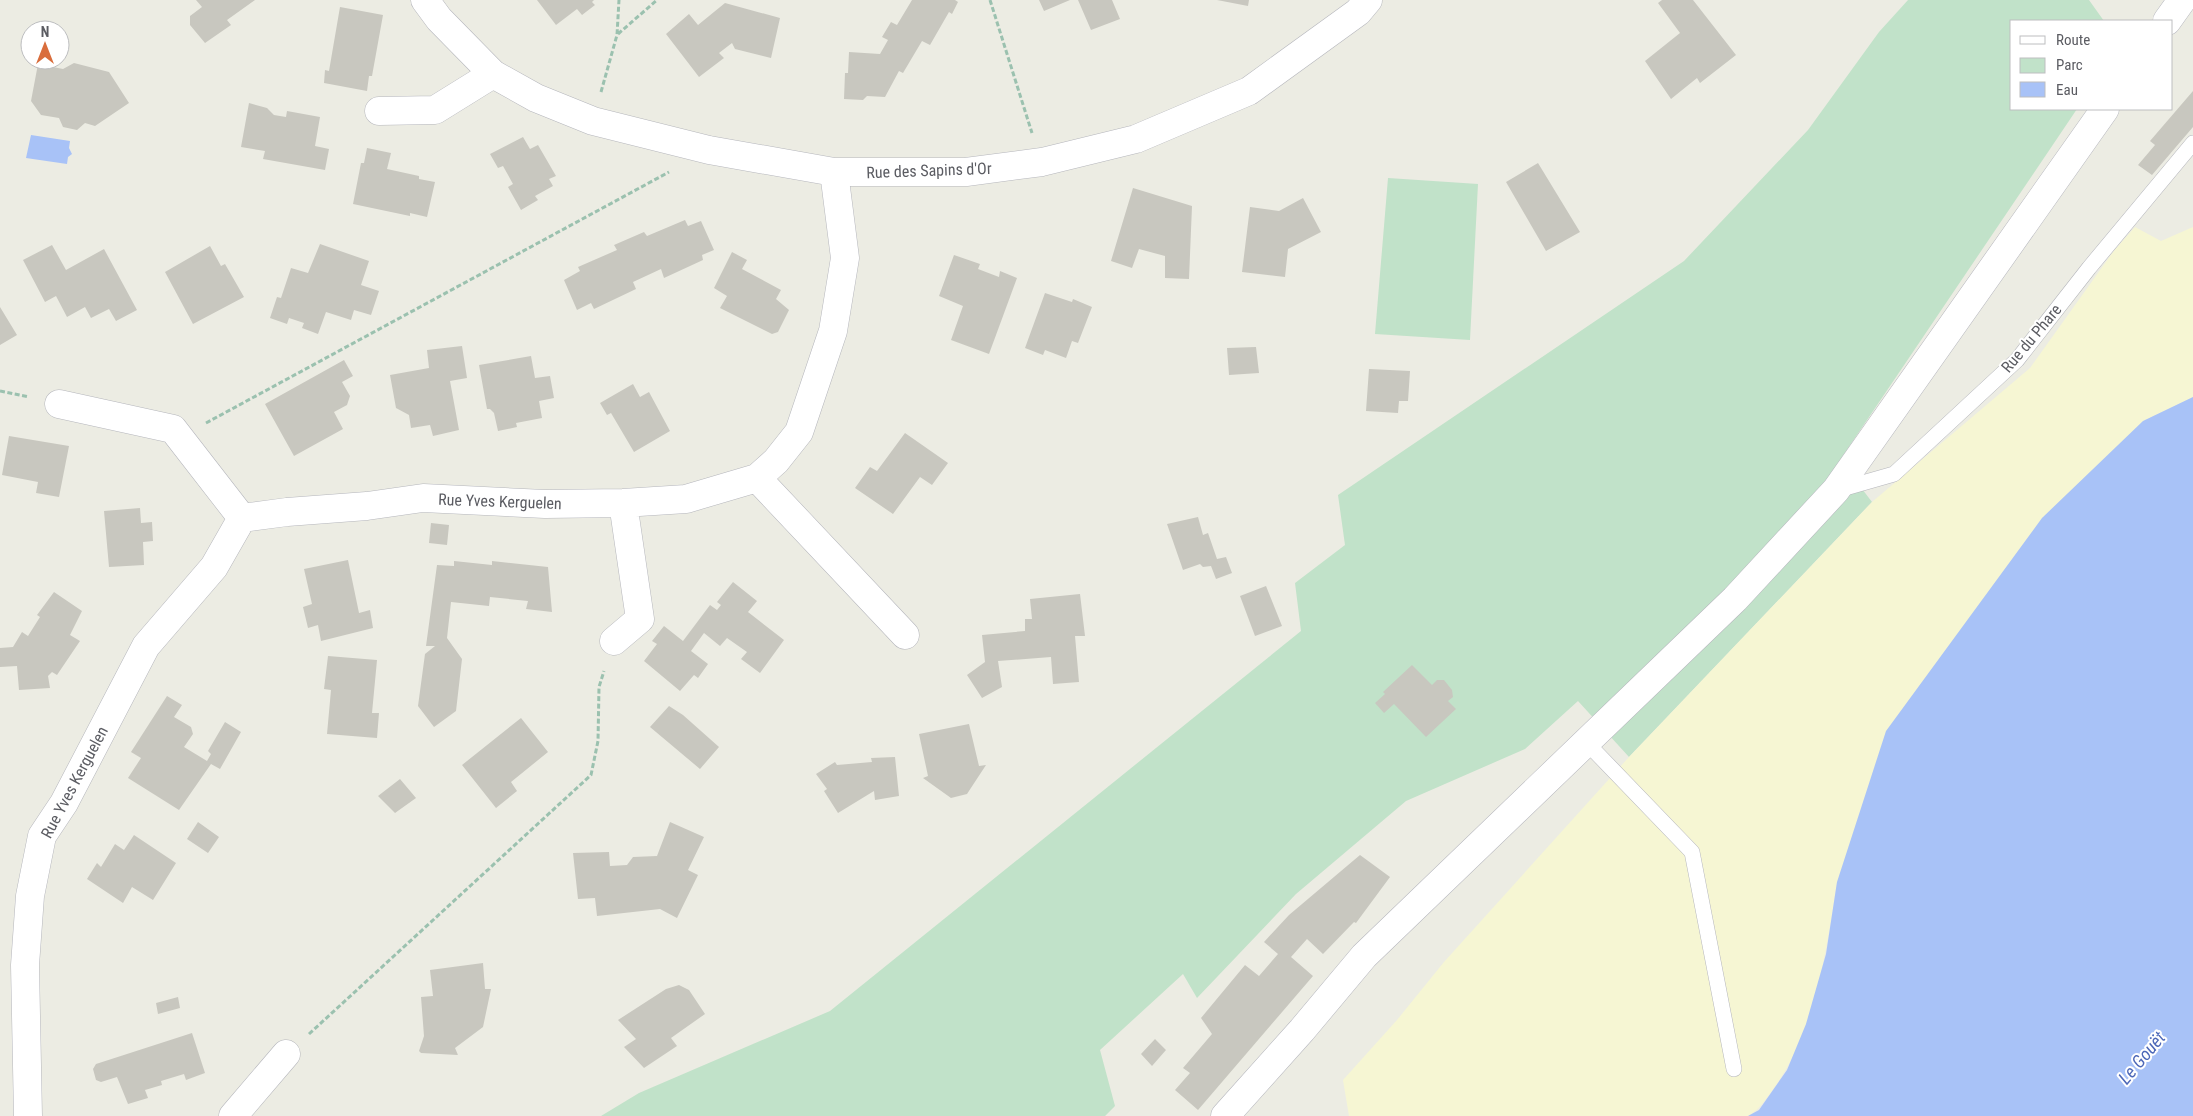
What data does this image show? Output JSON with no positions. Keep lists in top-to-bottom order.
{
  "streets": {
    "street": ["Rue des Sapins d'Or", "Rue Yves Kerguelen"],
    "lane": ["Rue du Phare"]
  },
  "crossings": [
    ["Rue des Sapins d'Or", "Rue Yves Kerguelen"]
  ],
  "water": ["Le Gouët"],
  "legend": ["Route", "Parc", "Eau"],
  "north": "top"
}
